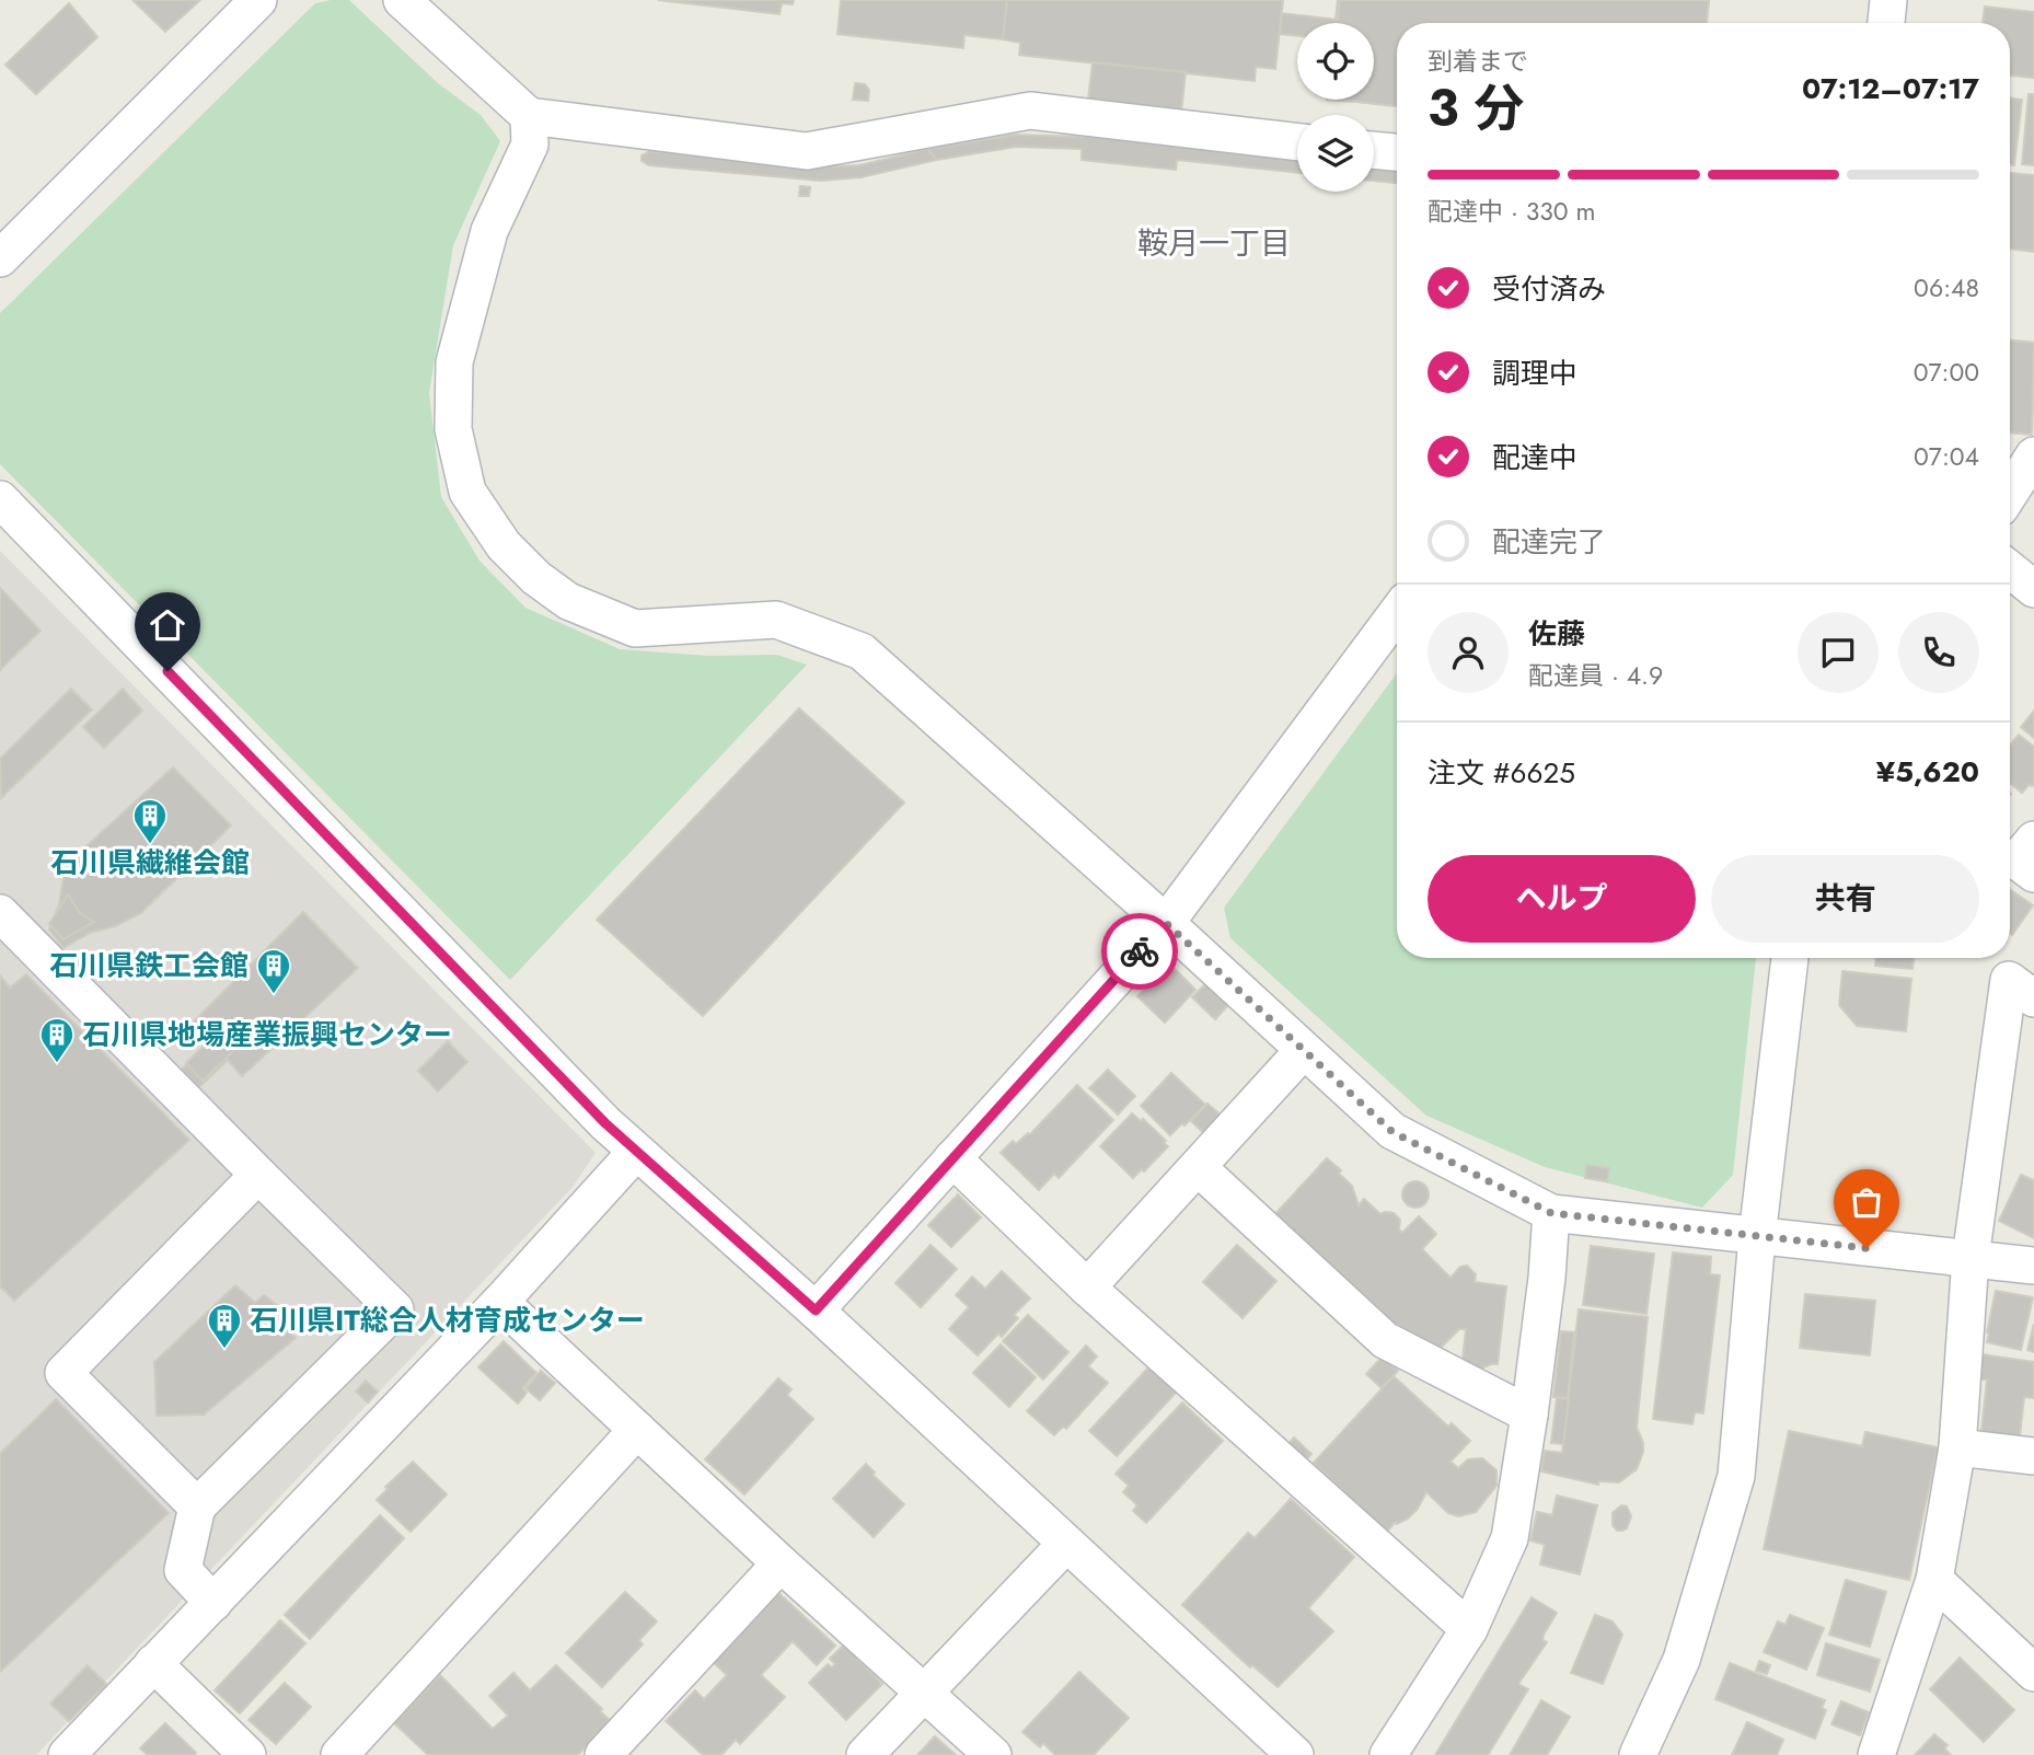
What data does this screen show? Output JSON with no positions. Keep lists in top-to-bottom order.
{
  "districts": ["鞍月一丁目"],
  "places": {
    "building": [
      "石川県繊維会館",
      "石川県鉄工会館",
      "石川県地場産業振興センター",
      "石川県IT総合人材育成センター"
    ]
  },
  "page": {
    "heading": ["3 分", "到着まで", "07:12–07:17"],
    "panel": [
      "佐藤",
      "配達員 · 4.9",
      "注文 #6625",
      "¥5,620"
    ],
    "bar": "配達中 · 330 m",
    "list": [
      ["受付済み", "06:48"],
      ["調理中", "07:00"],
      ["配達中", "07:04"],
      "配達完了"
    ],
    "buttons": ["ヘルプ", "共有"]
  }
}
